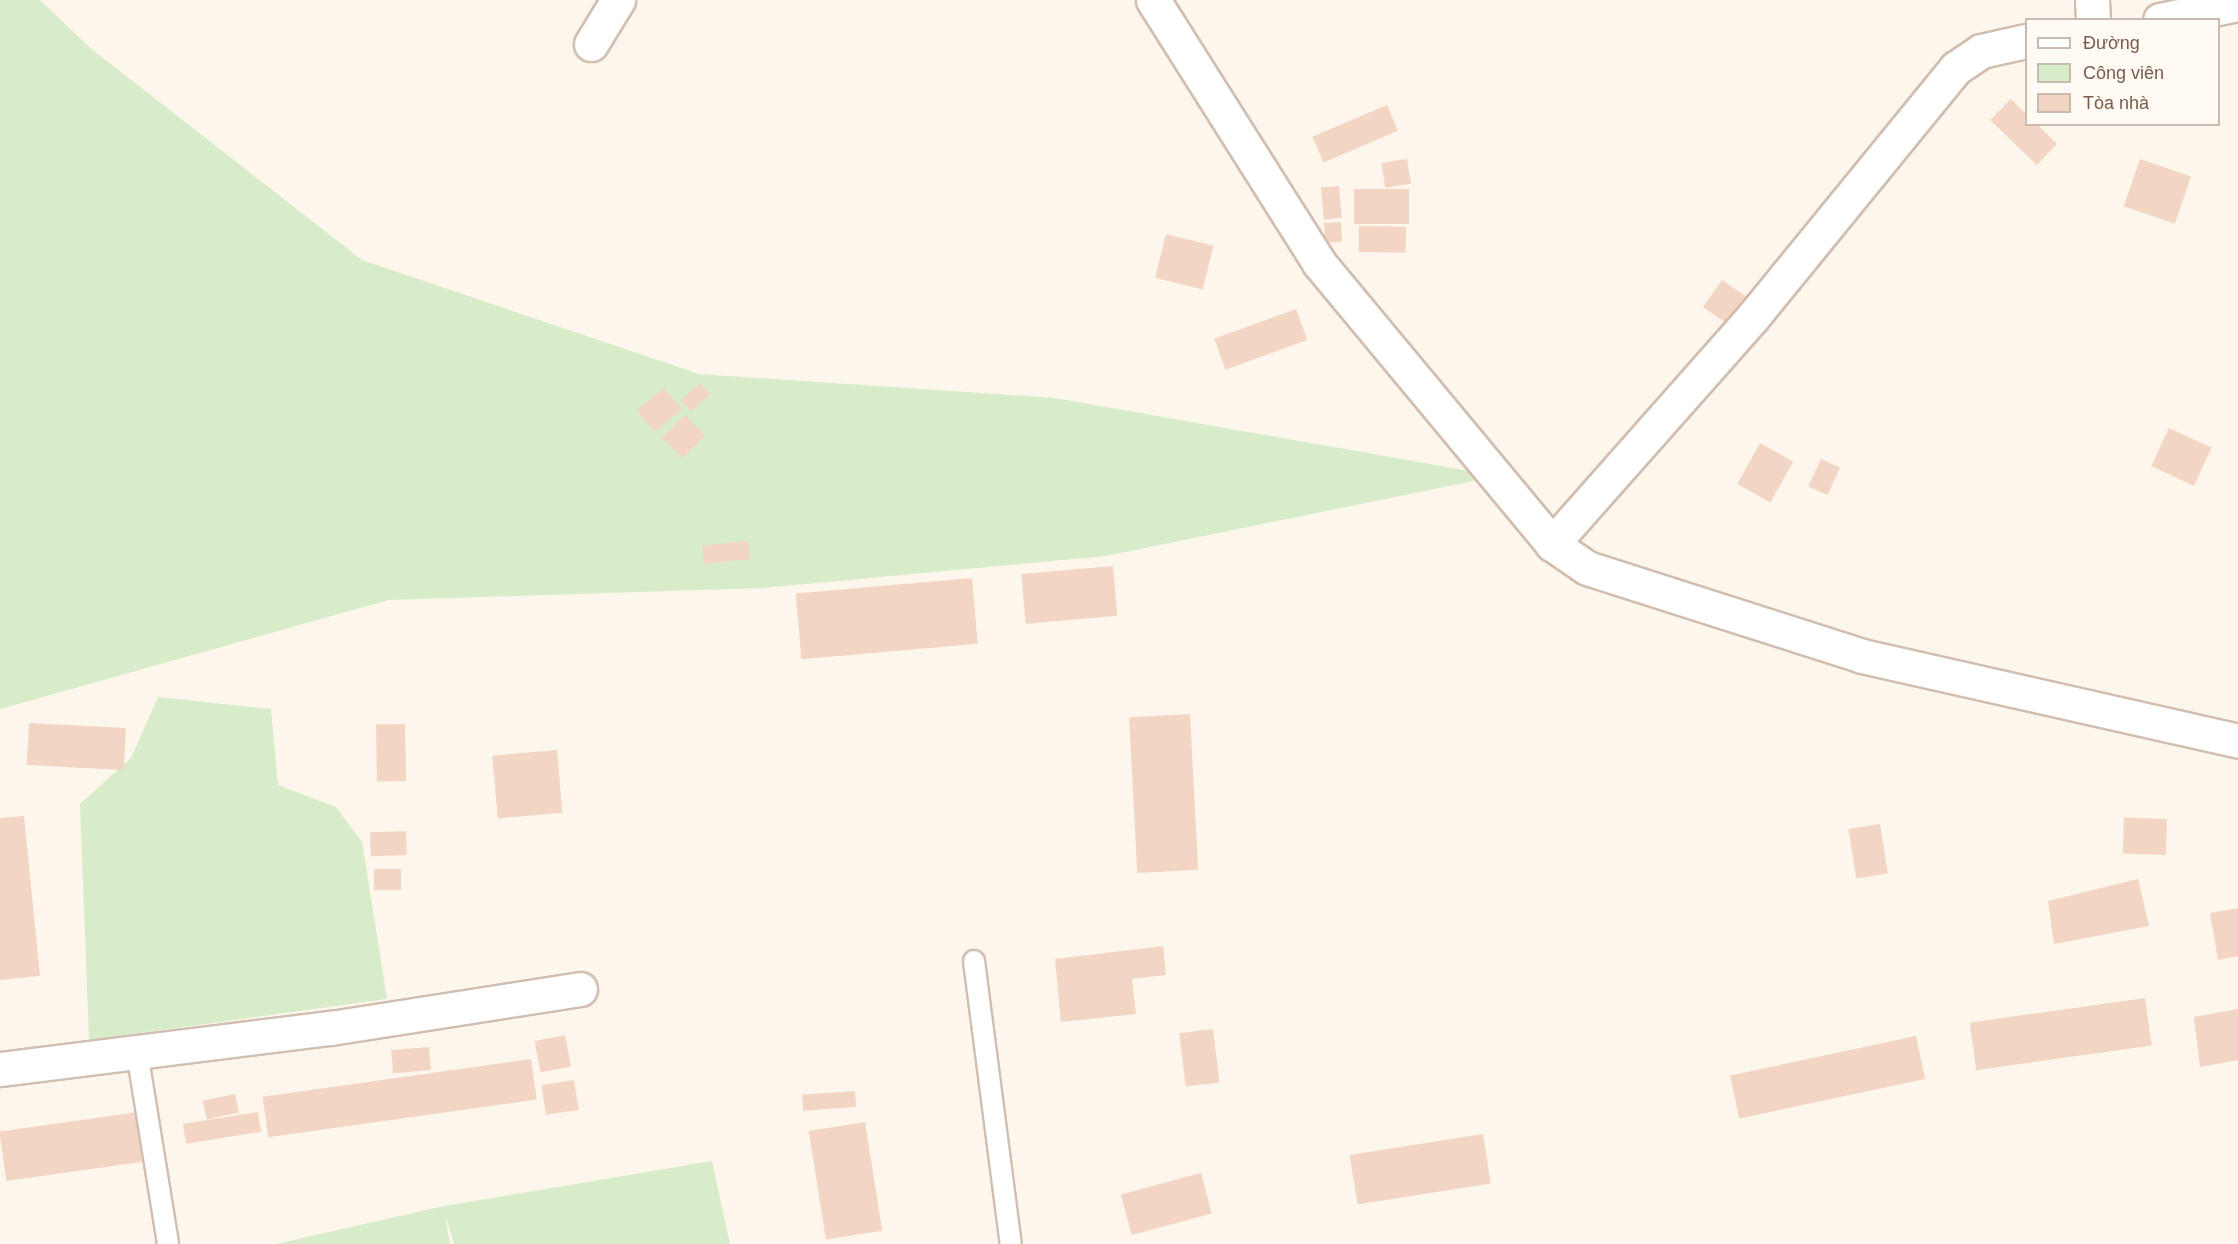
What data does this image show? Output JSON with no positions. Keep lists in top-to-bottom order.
{
  "legend": ["Đường", "Công viên", "Tòa nhà"]
}
